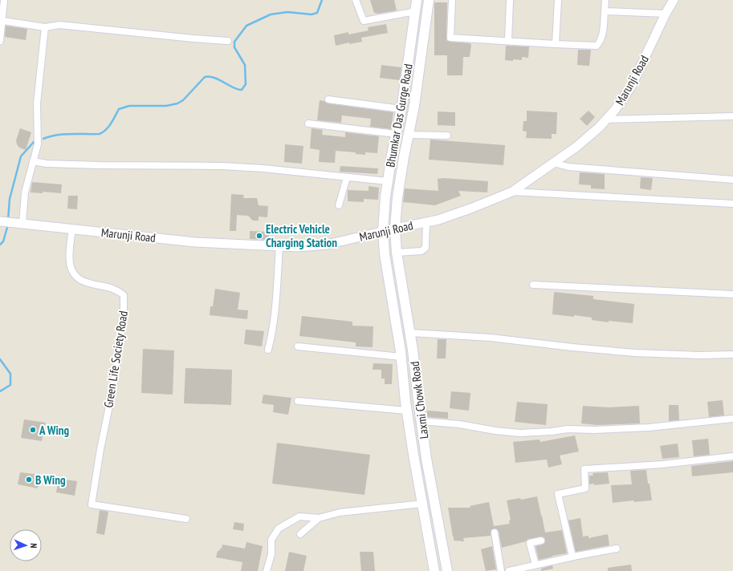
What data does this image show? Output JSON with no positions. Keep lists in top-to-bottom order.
{
  "streets": {
    "main road": ["Bhumkar Das Gurge Road", "Laxmi Chowk Road"],
    "street": ["Marunji Road", "Green Life Society Road"]
  },
  "crossings": [
    ["Marunji Road", "Bhumkar Das Gurge Road"],
    ["Marunji Road", "Green Life Society Road"],
    ["Marunji Road", "Laxmi Chowk Road"],
    ["Bhumkar Das Gurge Road", "Laxmi Chowk Road"]
  ],
  "places": ["Electric Vehicle Charging Station", "A Wing", "B Wing"],
  "north": "right"
}
